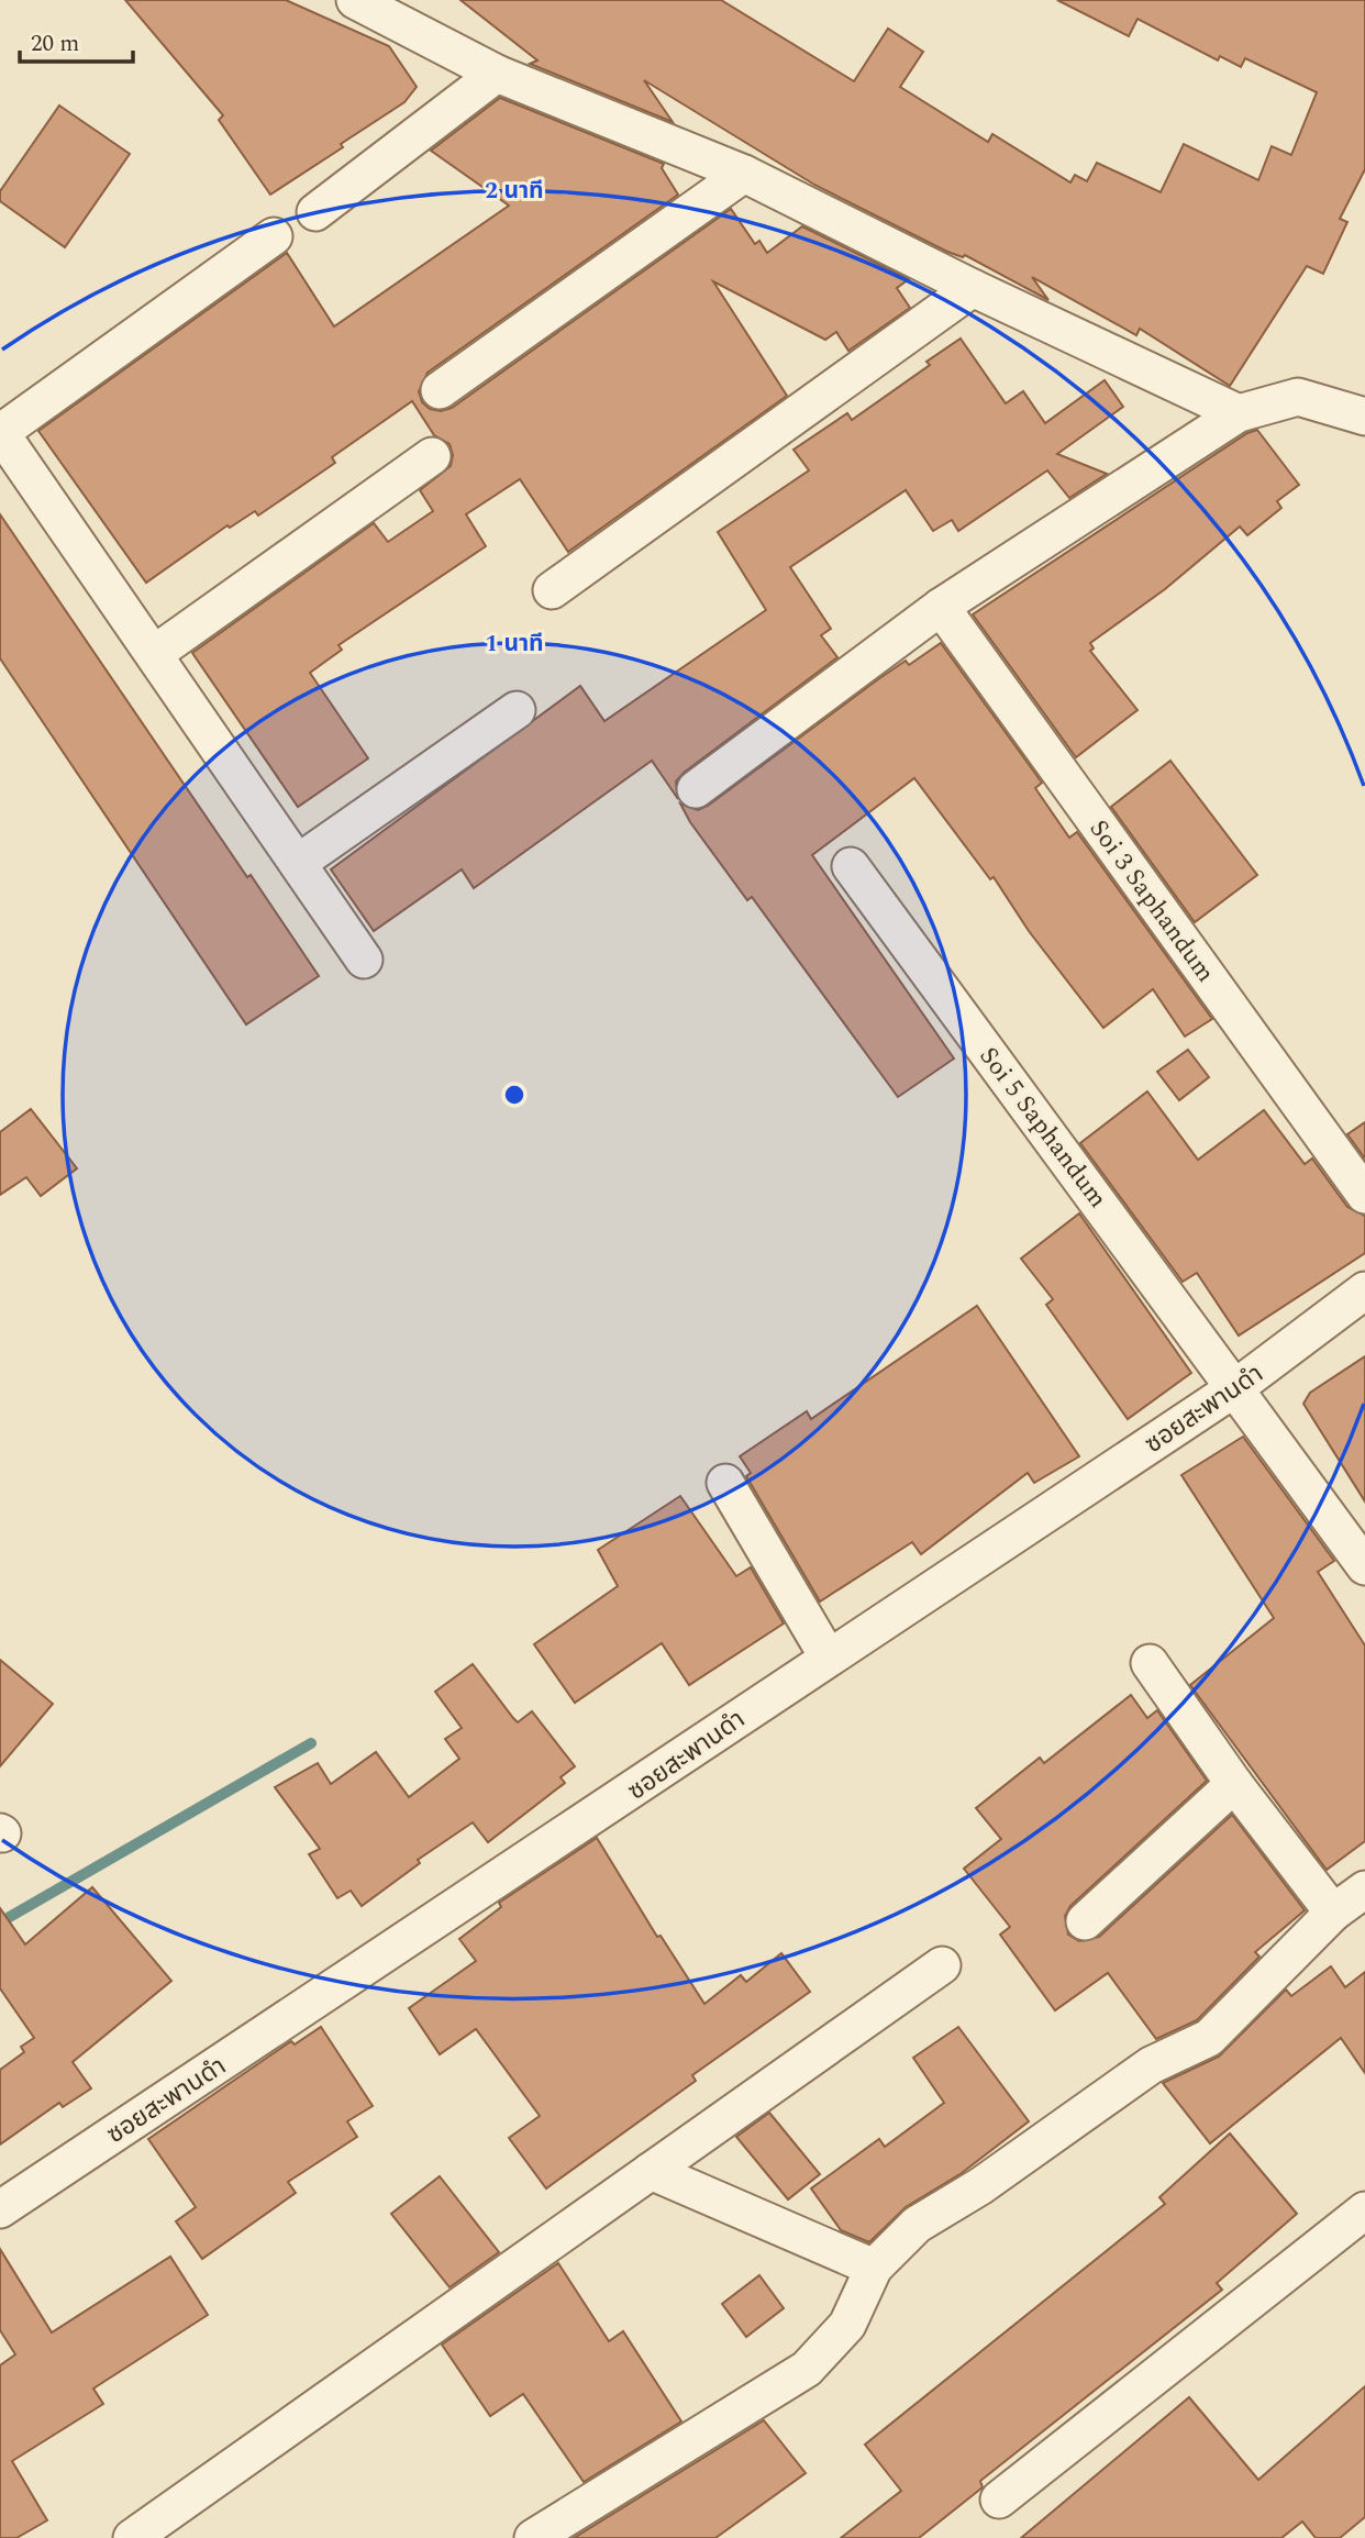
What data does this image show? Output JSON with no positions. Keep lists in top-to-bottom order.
{
  "streets": {
    "street": ["Soi 3 Saphandum", "Soi 5 Saphandum", "ซอยสะพานดำ"]
  },
  "crossings": [
    ["Soi 5 Saphandum", "ซอยสะพานดำ"]
  ],
  "scale_bar": "20 m",
  "rings": ["2 นาที", "1 นาที"]
}
